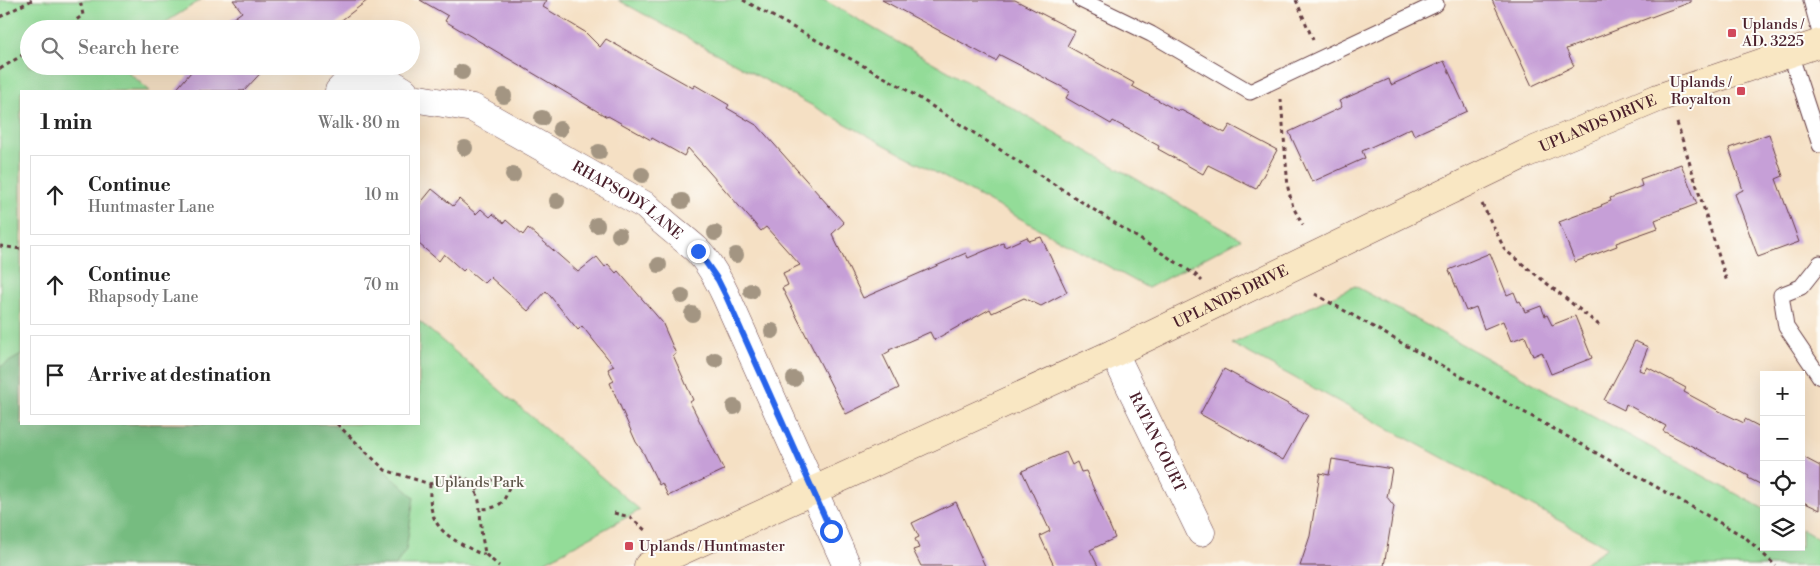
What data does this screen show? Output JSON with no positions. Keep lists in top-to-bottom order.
{
  "streets": {
    "street": ["UPLANDS DRIVE", "RHAPSODY LANE", "RATAN COURT"]
  },
  "crossings": [
    ["UPLANDS DRIVE", "RHAPSODY LANE"],
    ["UPLANDS DRIVE", "RATAN COURT"]
  ],
  "parks": ["Uplands Park"],
  "places": {
    "transit": ["Uplands / AD. 3225", "Uplands / Royalton", "Uplands / Huntmaster"]
  },
  "page": {
    "search": "Search here",
    "heading": ["1 min", "Walk · 80 m"],
    "list": [
      ["Continue", "Huntmaster Lane", "10 m"],
      ["Continue", "Rhapsody Lane", "70 m"],
      "Arrive at destination"
    ],
    "map_buttons": ["+", "−"]
  }
}
